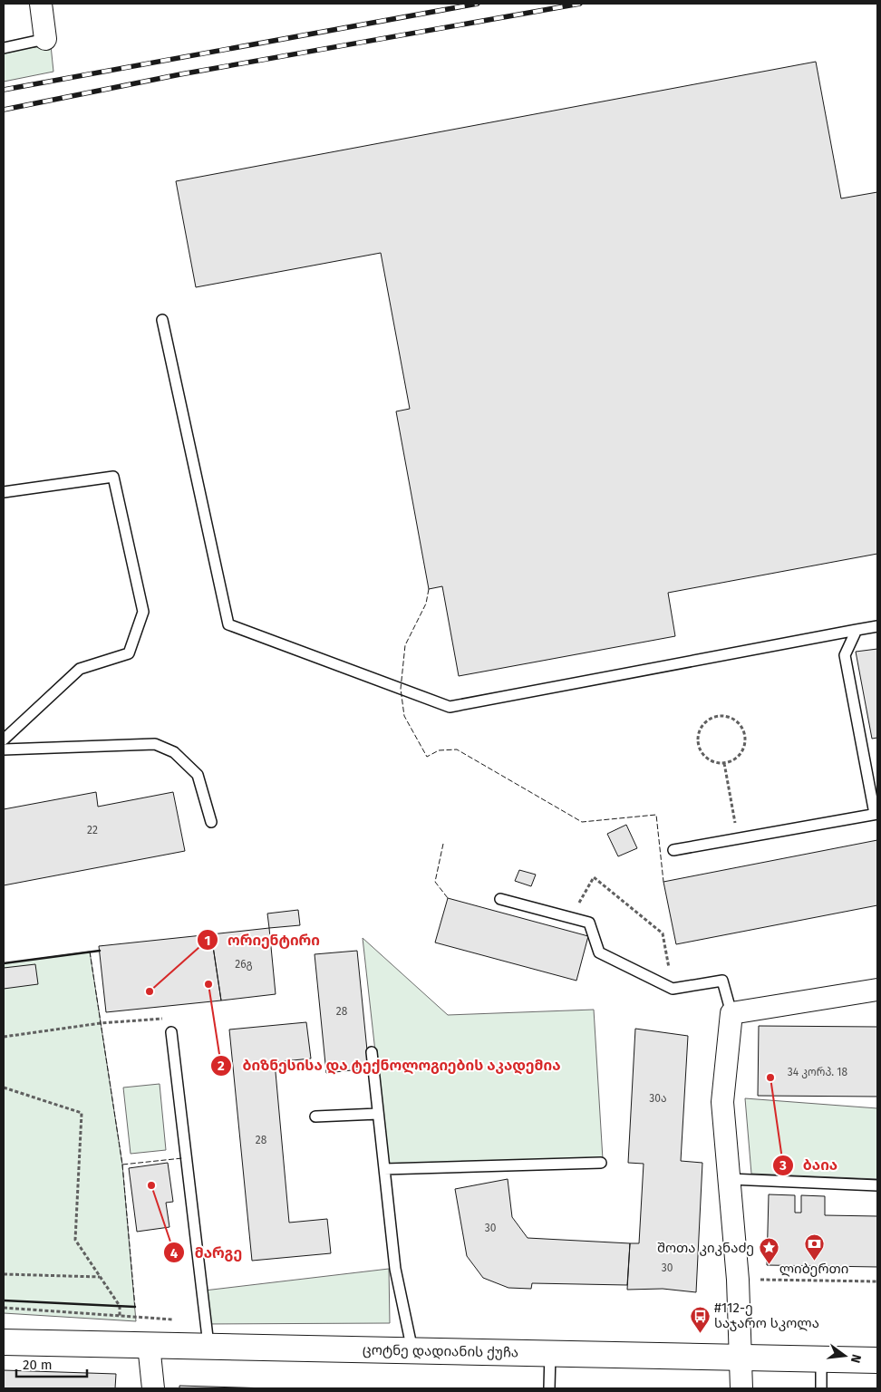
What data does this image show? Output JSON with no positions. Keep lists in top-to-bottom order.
{
  "streets": {
    "main road": ["ცოტნე დადიანის ქუჩა"]
  },
  "places": {
    "other": [
      "ბიზნესისა და ტექნოლოგიების აკადემია",
      "ორიენტირი",
      "ბაია",
      "მარგე"
    ],
    "bank": ["ლიბერთი"],
    "place": ["შოთა კიკნაძე"],
    "bus stop": ["#112-ე საჯარო სკოლა"]
  },
  "house_numbers": [
    "22",
    "26გ",
    "28",
    "34 კორპ. 18",
    "30ა",
    "28",
    "30",
    "30"
  ],
  "scale_bar": "20 m",
  "north": "right"
}
